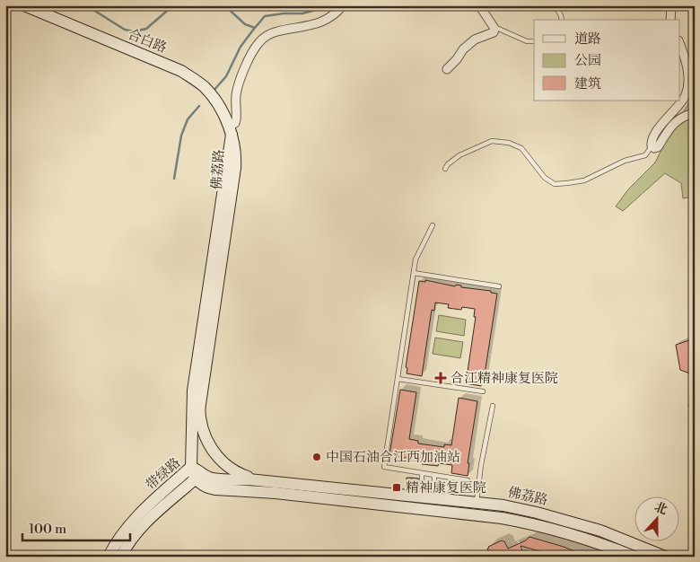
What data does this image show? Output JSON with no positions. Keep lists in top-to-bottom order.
{
  "streets": {
    "main road": ["合白路", "佛荔路", "带绿路"]
  },
  "crossings": [
    ["合白路", "佛荔路"],
    ["佛荔路", "带绿路"]
  ],
  "places": {
    "health": ["合江精神康复医院"],
    "other": ["中国石油合江西加油站"],
    "transit": ["精神康复医院"]
  },
  "legend": ["道路", "公园", "建筑"],
  "scale_bar": "100 m",
  "north": "top"
}
